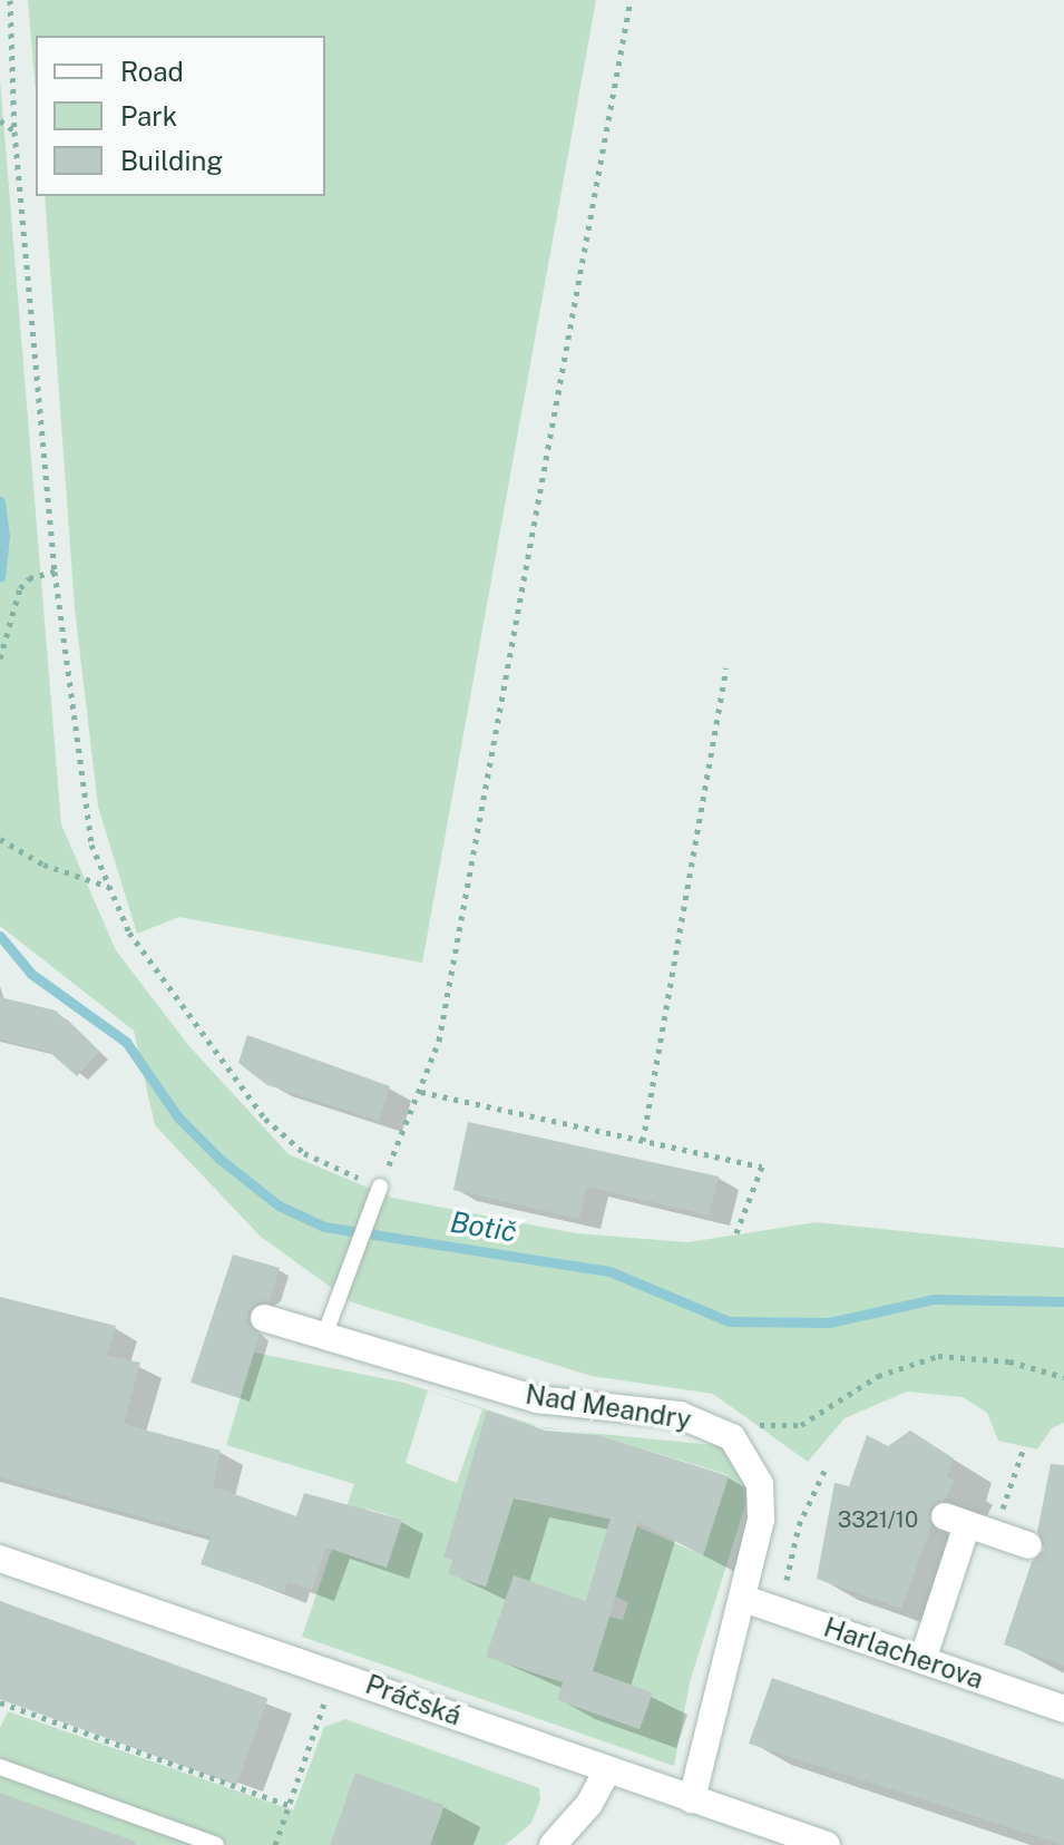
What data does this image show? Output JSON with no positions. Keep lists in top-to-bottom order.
{
  "streets": {
    "street": ["Nad Meandry", "Harlacherova", "Práčská"]
  },
  "water": ["Botič"],
  "house_numbers": ["3321/10"],
  "legend": ["Road", "Park", "Building"]
}
